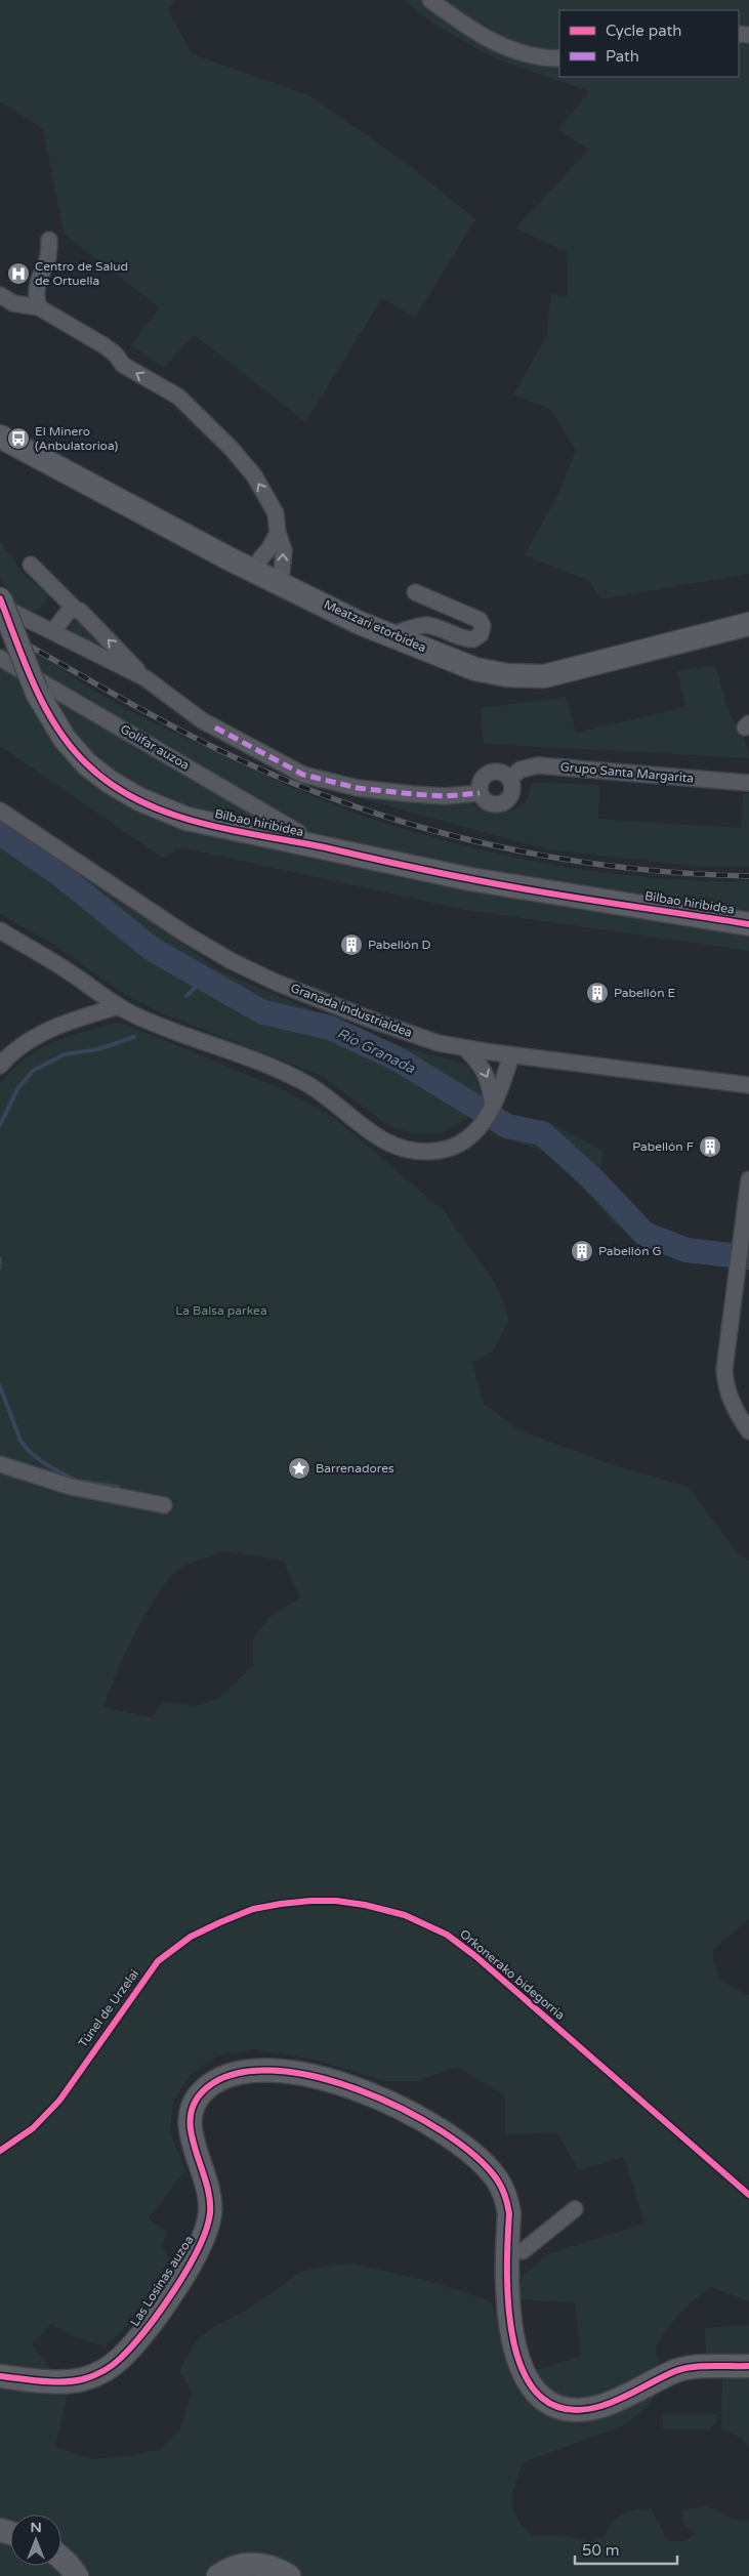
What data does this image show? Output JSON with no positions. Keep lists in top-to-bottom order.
{
  "streets": {
    "street": [
      "Meatzari etorbidea",
      "Golifar auzoa",
      "Grupo Santa Margarita",
      "Bilbao hiribidea",
      "Granada industrialdea",
      "Las Losinas auzoa"
    ],
    "cycle path": ["Orkonerako bidegorria"]
  },
  "crossings": [
    ["Golifar auzoa", "Bilbao hiribidea"]
  ],
  "water": ["Río Granada"],
  "parks": ["La Balsa parkea"],
  "places": {
    "hospital": ["Centro de Salud de Ortuella"],
    "bus stop": ["El Minero (Anbulatorioa)"],
    "building": [
      "Pabellón D",
      "Pabellón E",
      "Pabellón F",
      "Pabellón G"
    ],
    "place": ["Barrenadores"]
  },
  "legend": ["Cycle path", "Path"],
  "scale_bar": "50 m",
  "north": "top"
}
